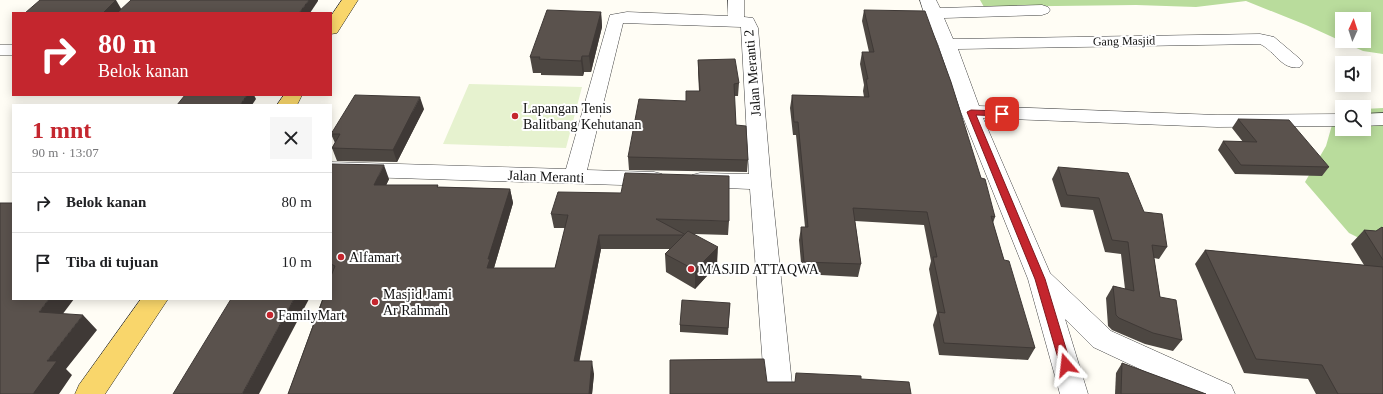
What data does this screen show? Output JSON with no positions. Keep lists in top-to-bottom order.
{
  "streets": {
    "street": ["Gang Masjid", "Jalan Meranti 2", "Jalan Meranti"]
  },
  "crossings": [
    ["Jalan Meranti 2", "Jalan Meranti"]
  ],
  "places": [
    "Lapangan Tenis Balitbang Kehutanan",
    "Alfamart",
    "MASJID ATTAQWA",
    "Masjid Jami Ar Rahmah",
    "FamilyMart"
  ],
  "north": "top",
  "page": {
    "turn": ["80 m", "Belok kanan"],
    "heading": ["1 mnt", "90 m · 13:07"],
    "list": [
      {
        "name": "Belok kanan",
        "value": "80 m"
      },
      {
        "name": "Tiba di tujuan",
        "value": "10 m"
      }
    ]
  }
}
